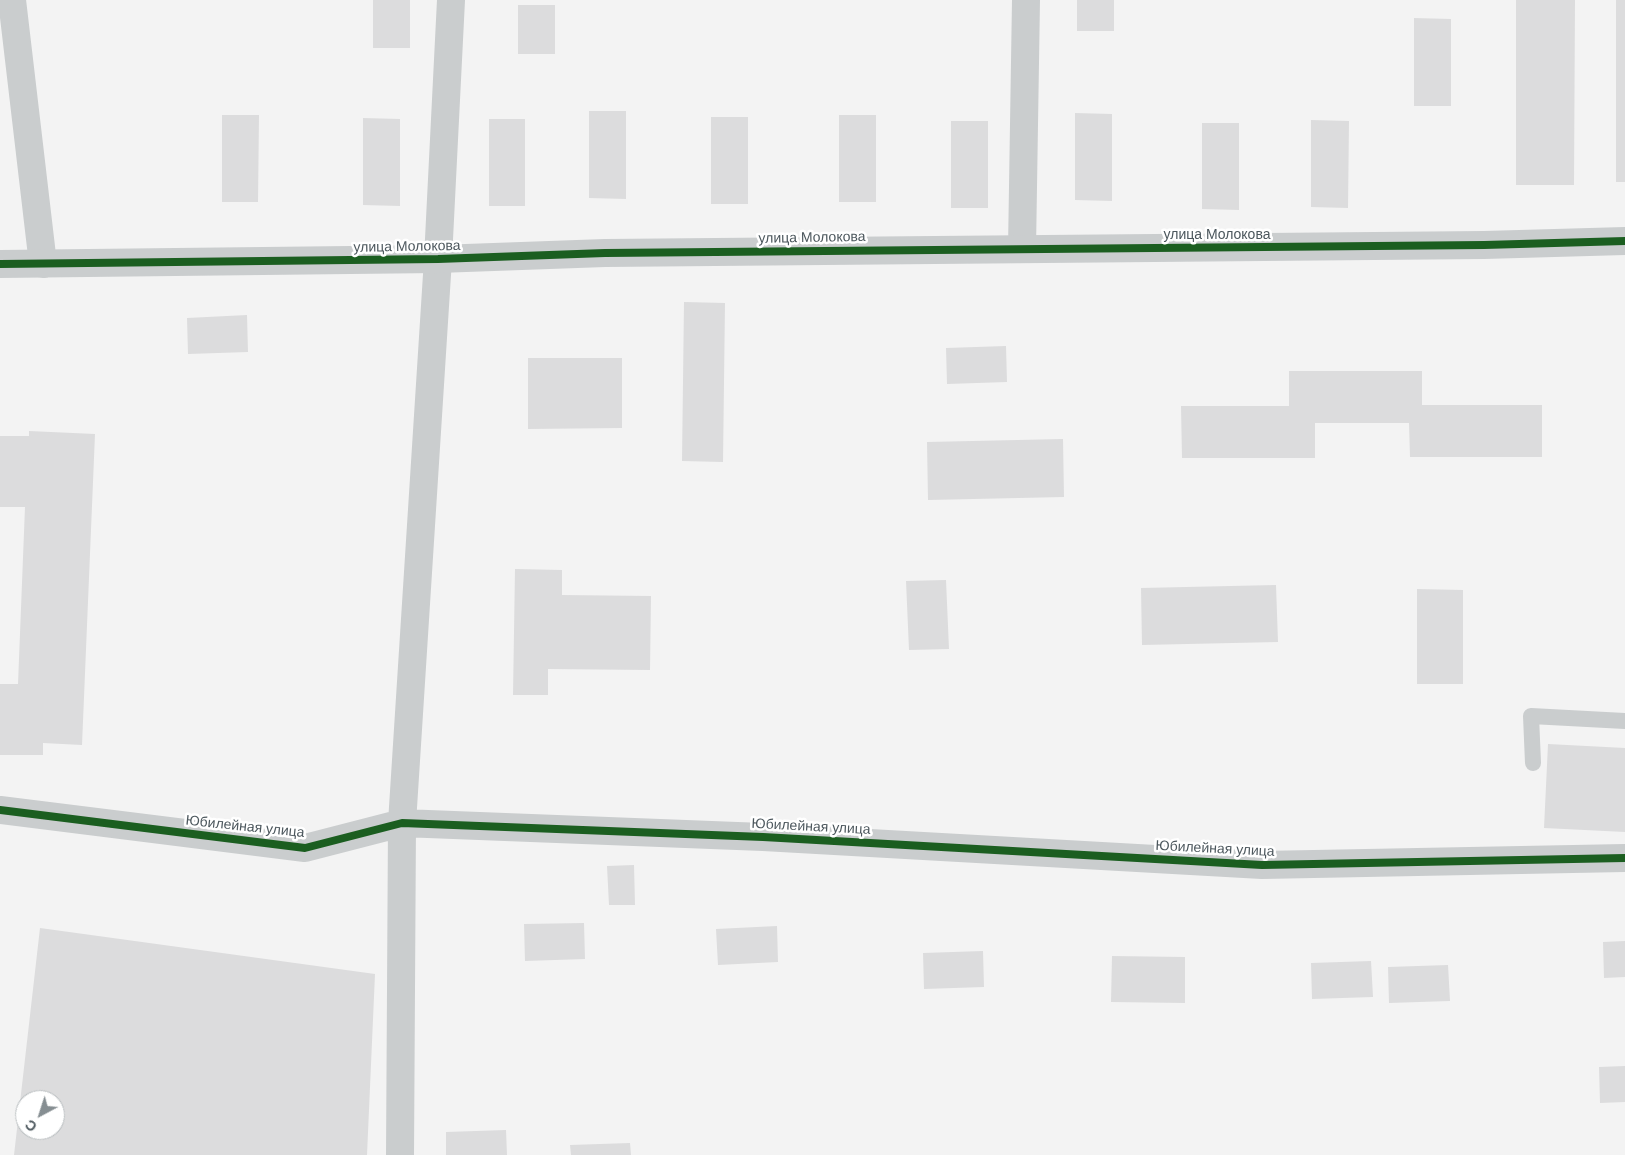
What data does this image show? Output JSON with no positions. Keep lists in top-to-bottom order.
{
  "streets": {
    "street": ["улица Молокова", "Юбилейная улица"]
  },
  "north": "bottom left"
}
